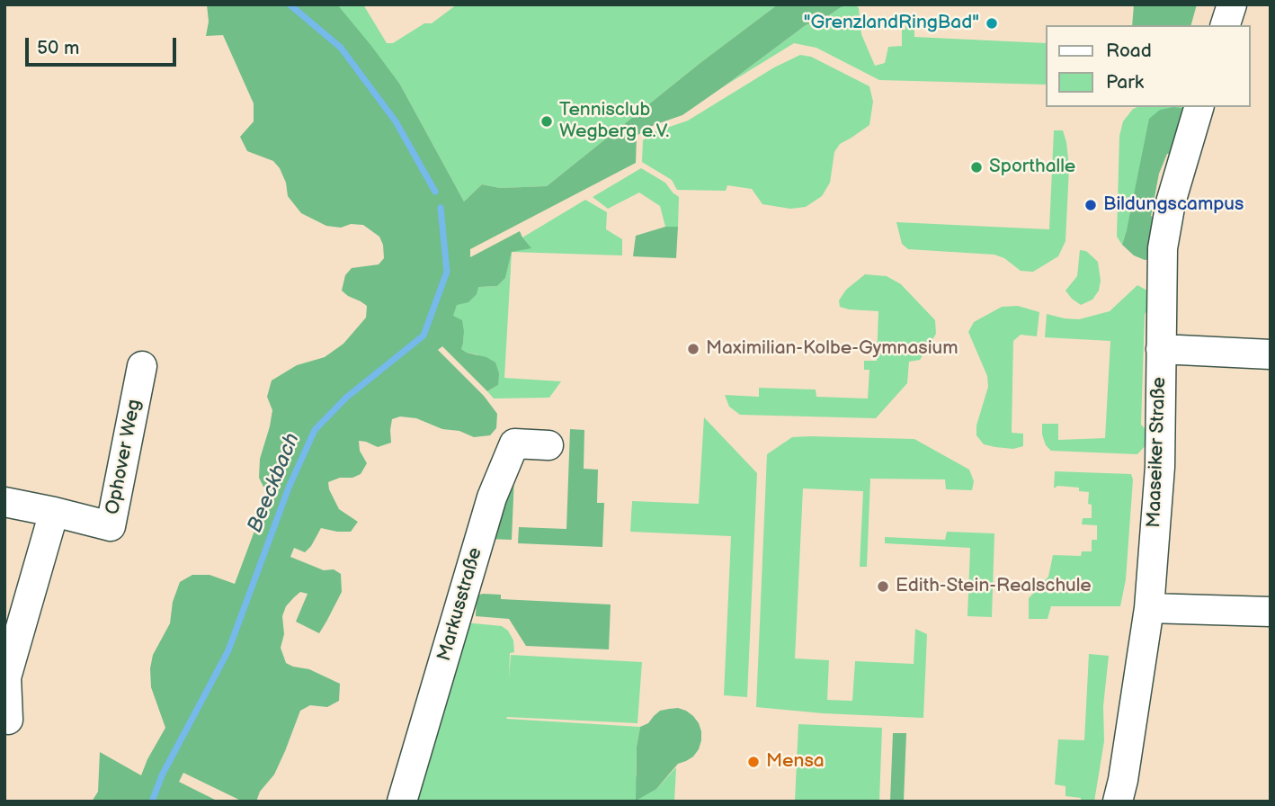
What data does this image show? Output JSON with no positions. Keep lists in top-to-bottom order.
{
  "streets": {
    "street": ["Maaseiker Straße", "Ophover Weg", "Markusstraße"]
  },
  "water": ["Beeckbach"],
  "places": [
    "\"GrenzlandRingBad\"",
    "Tennisclub Wegberg e.V.",
    "Sporthalle",
    "Bildungscampus",
    "Maximilian-Kolbe-Gymnasium",
    "Edith-Stein-Realschule",
    "Mensa"
  ],
  "legend": ["Road", "Park"],
  "scale_bar": "50 m"
}
